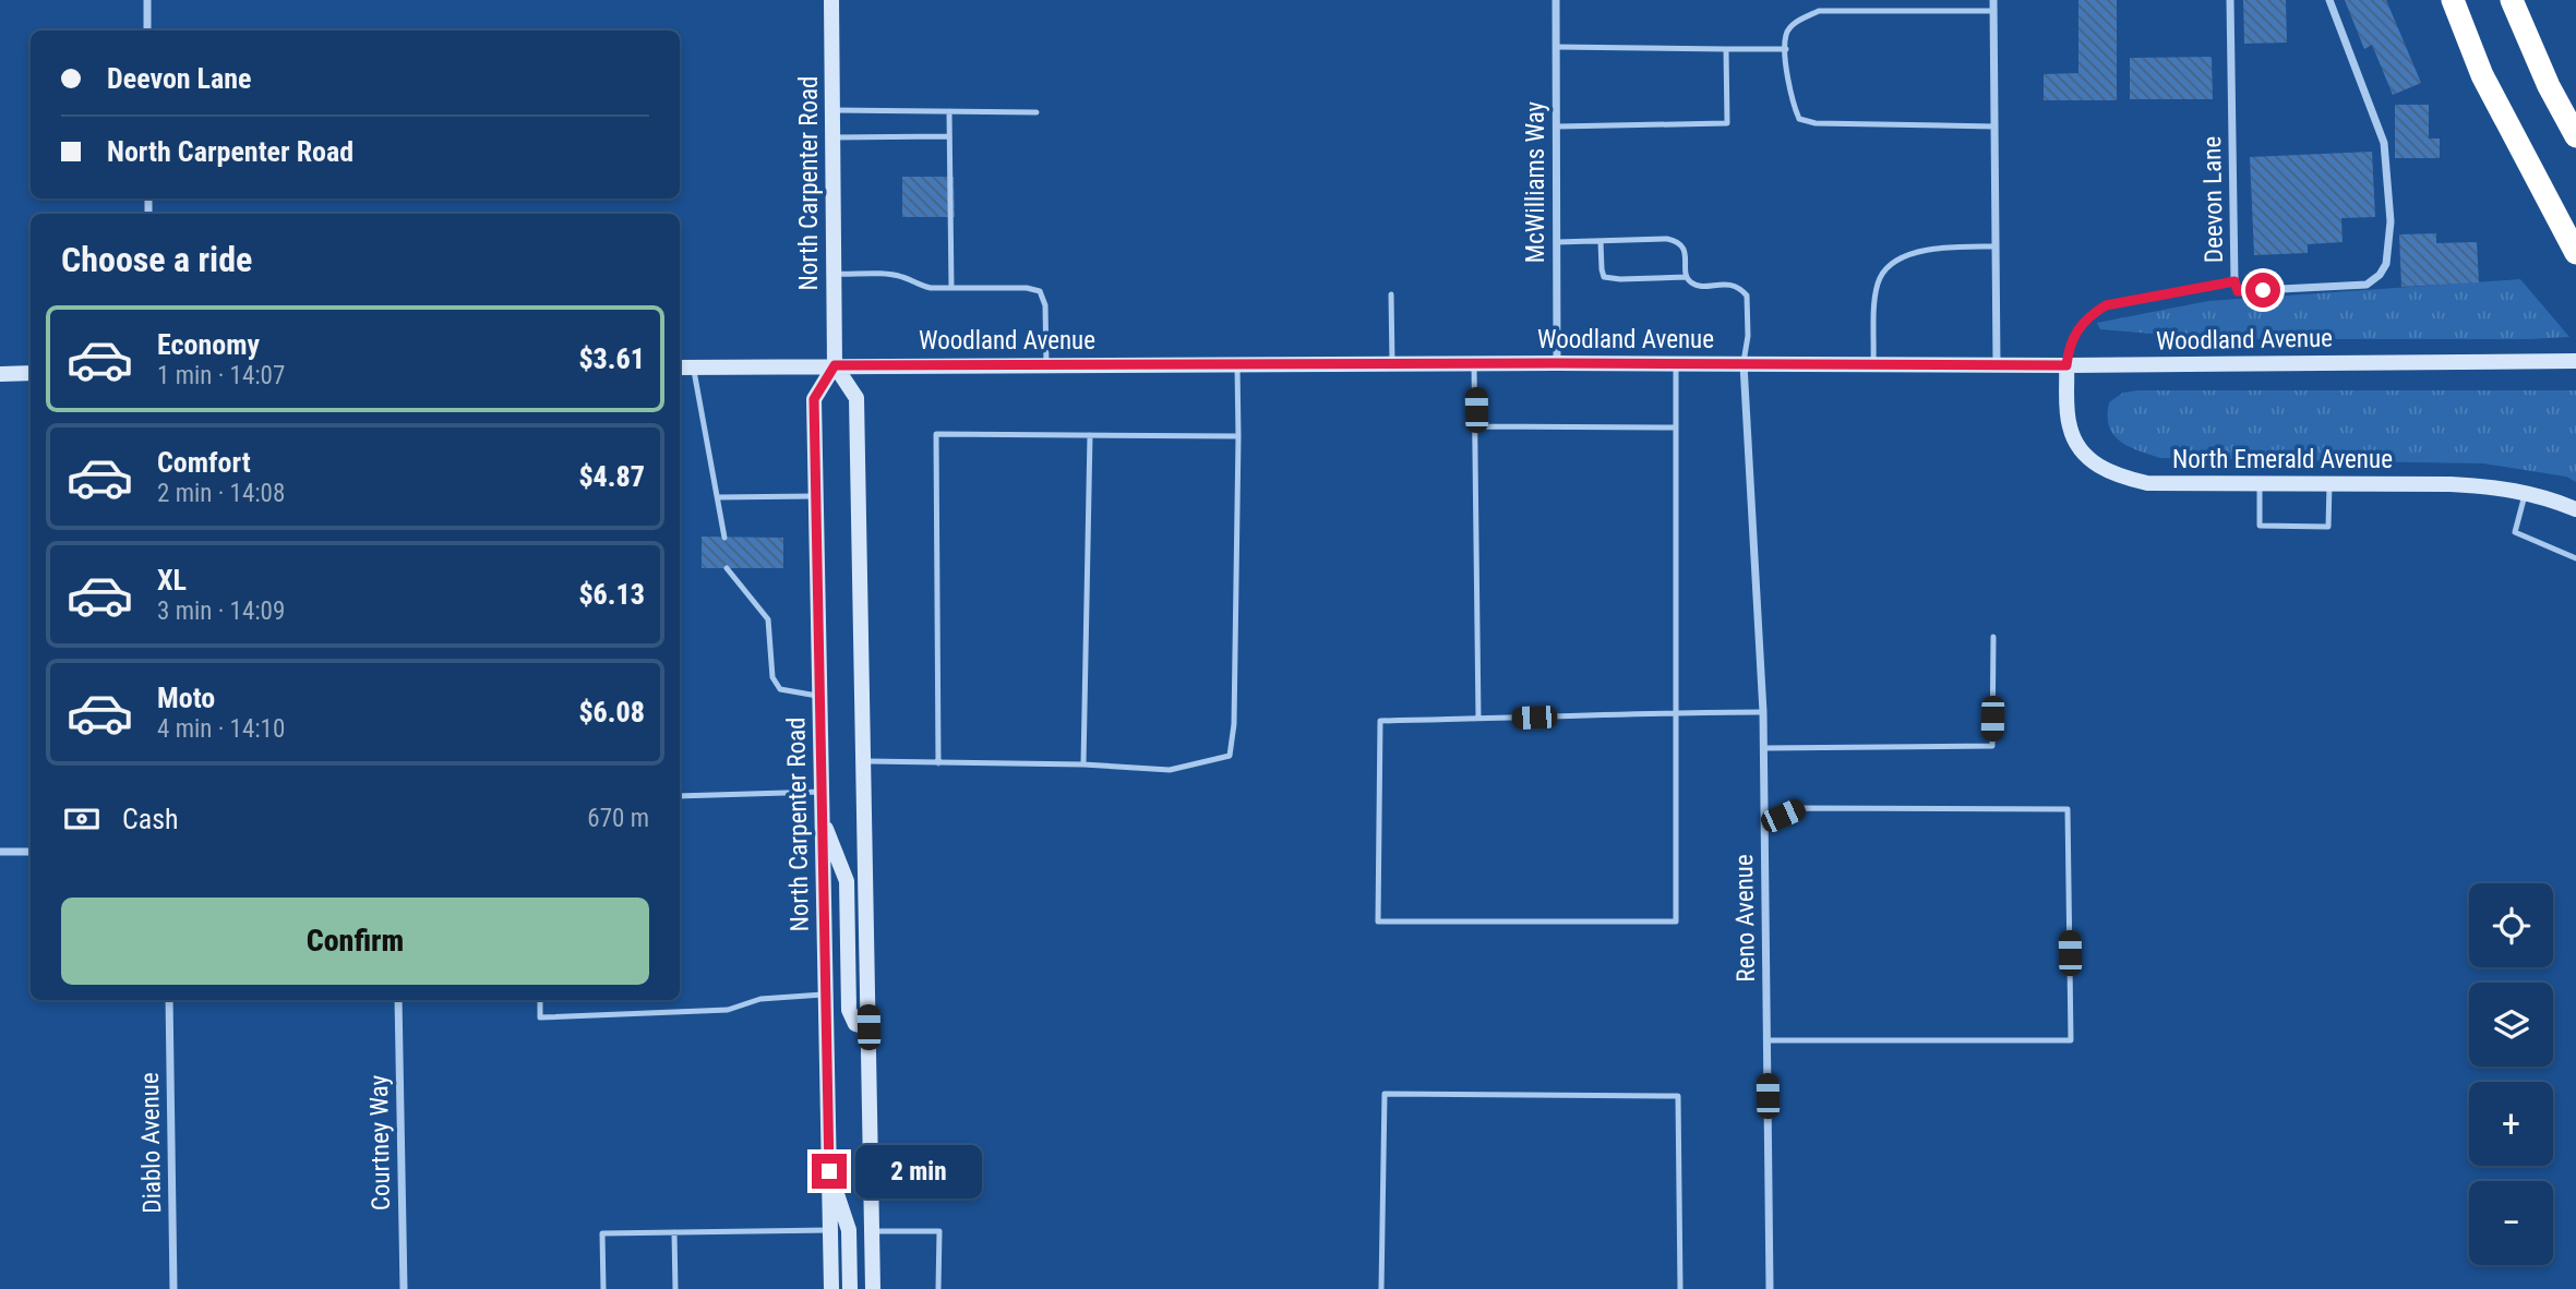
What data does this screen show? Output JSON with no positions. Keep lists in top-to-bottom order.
{
  "streets": {
    "main road": ["North Carpenter Road", "Woodland Avenue", "North Emerald Avenue"],
    "street": [
      "McWilliams Way",
      "Deevon Lane",
      "Reno Avenue",
      "Diablo Avenue",
      "Courtney Way"
    ]
  },
  "crossings": [
    ["McWilliams Way", "Woodland Avenue"],
    ["North Carpenter Road", "Woodland Avenue"],
    ["Deevon Lane", "Woodland Avenue"],
    ["Deevon Lane", "North Emerald Avenue"],
    ["Woodland Avenue", "North Emerald Avenue"],
    ["Woodland Avenue", "Reno Avenue"]
  ],
  "page": {
    "banner": ["Deevon Lane", "North Carpenter Road"],
    "heading": "Choose a ride",
    "list": [
      {
        "name": "Economy",
        "note": "1 min · 14:07",
        "value": "$3.61"
      },
      {
        "name": "Comfort",
        "note": "2 min · 14:08",
        "value": "$4.87"
      },
      {
        "name": "XL",
        "note": "3 min · 14:09",
        "value": "$6.13"
      },
      {
        "name": "Moto",
        "note": "4 min · 14:10",
        "value": "$6.08"
      }
    ],
    "pay": ["Cash", "670 m"],
    "buttons": "Confirm",
    "map_buttons": ["+", "−"],
    "bubble": "2 min"
  }
}
